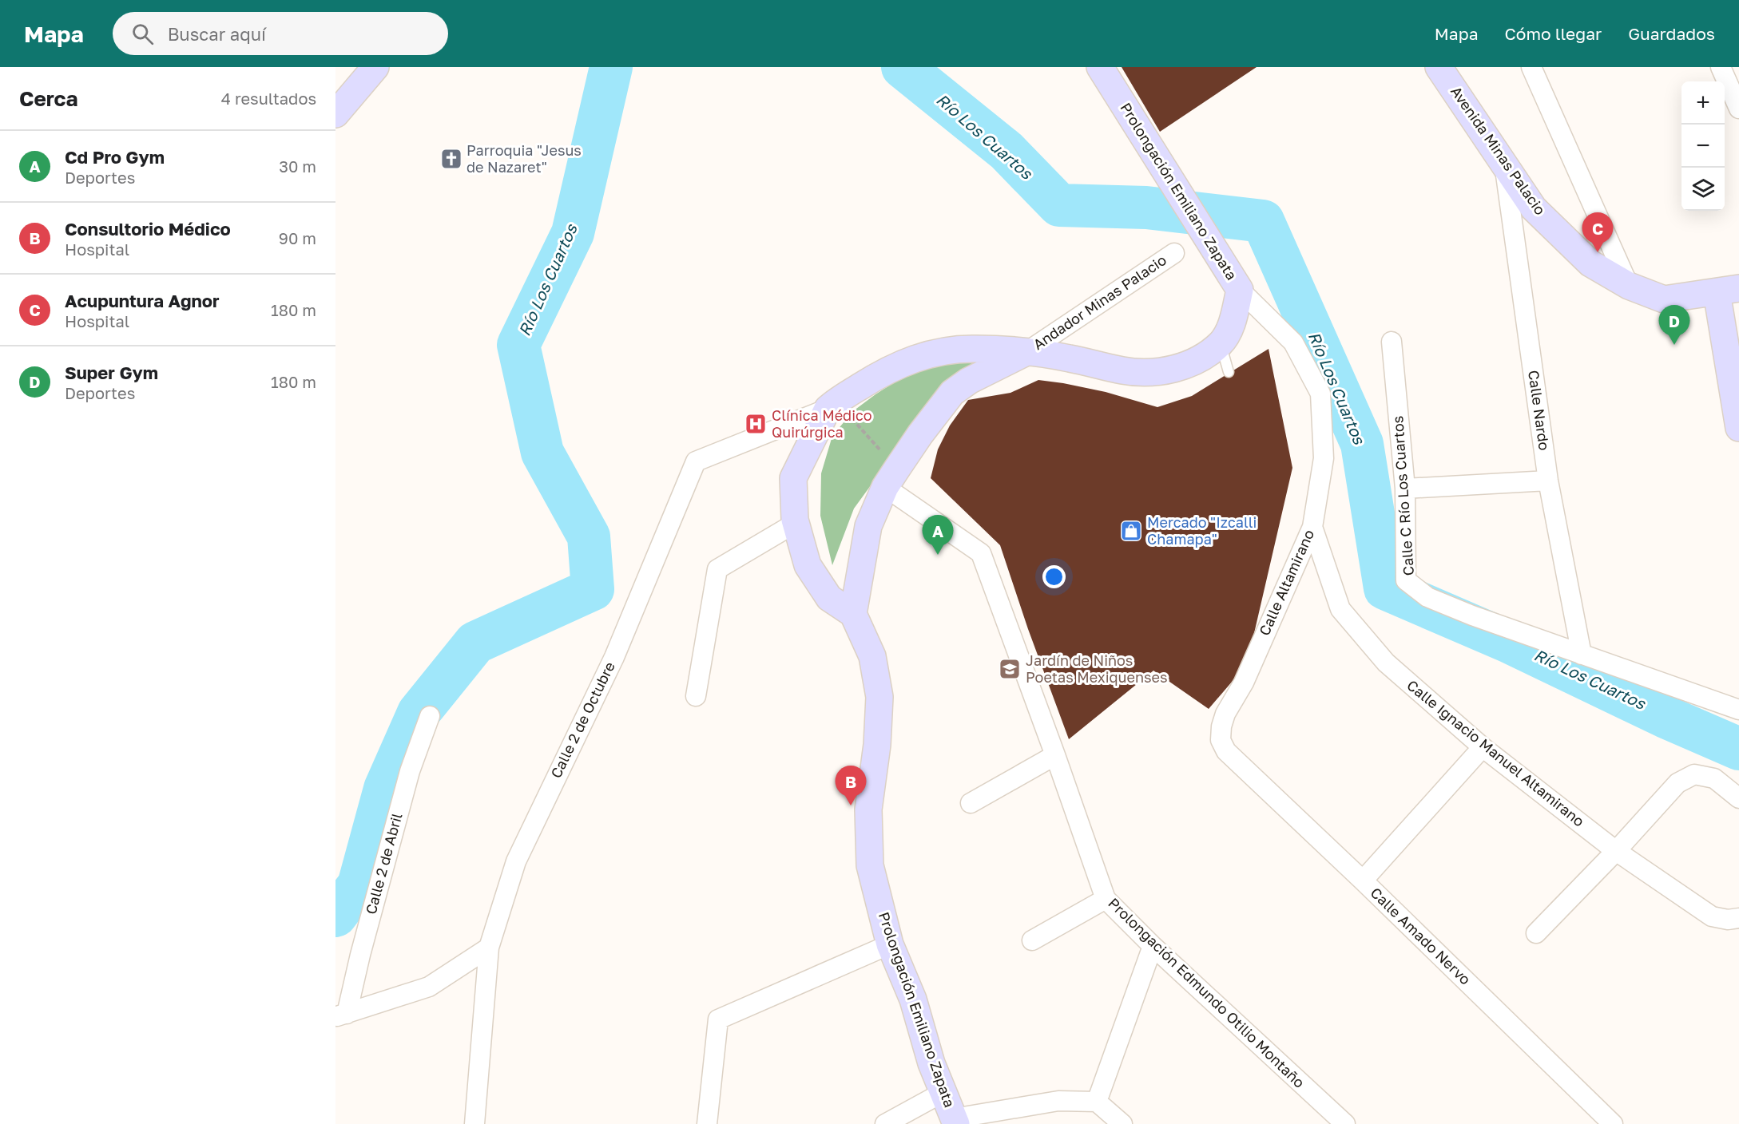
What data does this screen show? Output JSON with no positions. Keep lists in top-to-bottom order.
{
  "streets": {
    "main road": ["Avenida Minas Palacio", "Prolongación Emiliano Zapata"],
    "street": [
      "Andador Minas Palacio",
      "Calle Nardo",
      "Calle C Río Los Cuartos",
      "Calle Altamirano",
      "Calle 2 de Octubre",
      "Calle Ignacio Manuel Altamirano",
      "Calle 2 de Abril",
      "Calle Amado Nervo",
      "Prolongación Edmundo Otilio Montaño"
    ]
  },
  "crossings": [
    ["Avenida Minas Palacio", "Calle Nardo"],
    ["Prolongación Emiliano Zapata", "Andador Minas Palacio"],
    ["Prolongación Emiliano Zapata", "Calle Altamirano"],
    ["Prolongación Emiliano Zapata", "Calle 2 de Octubre"],
    ["Calle Nardo", "Calle C Río Los Cuartos"],
    ["Calle Altamirano", "Calle Ignacio Manuel Altamirano"],
    ["Calle Altamirano", "Calle Amado Nervo"]
  ],
  "water": ["Río Los Cuartos"],
  "places": {
    "church": ["Parroquia \"Jesus de Nazaret\""],
    "hospital": ["Clínica Médico Quirúrgica"],
    "shop": ["Mercado \"Izcalli Chamapa\""],
    "school or university": ["Jardín de Niños Poetas Mexiquenses"]
  },
  "page": {
    "header": "Mapa",
    "search": "Buscar aquí",
    "nav": ["Mapa", "Cómo llegar", "Guardados"],
    "heading": ["Cerca", "4 resultados"],
    "map_buttons": ["+", "−"],
    "list": [
      {
        "mark": "A",
        "name": "Cd Pro Gym",
        "note": "Deportes",
        "value": "30 m"
      },
      {
        "mark": "B",
        "name": "Consultorio Médico",
        "note": "Hospital",
        "value": "90 m"
      },
      {
        "mark": "C",
        "name": "Acupuntura Agnor",
        "note": "Hospital",
        "value": "180 m"
      },
      {
        "mark": "D",
        "name": "Super Gym",
        "note": "Deportes",
        "value": "180 m"
      }
    ],
    "pins": [
      "C",
      "D",
      "A",
      "B"
    ]
  }
}
